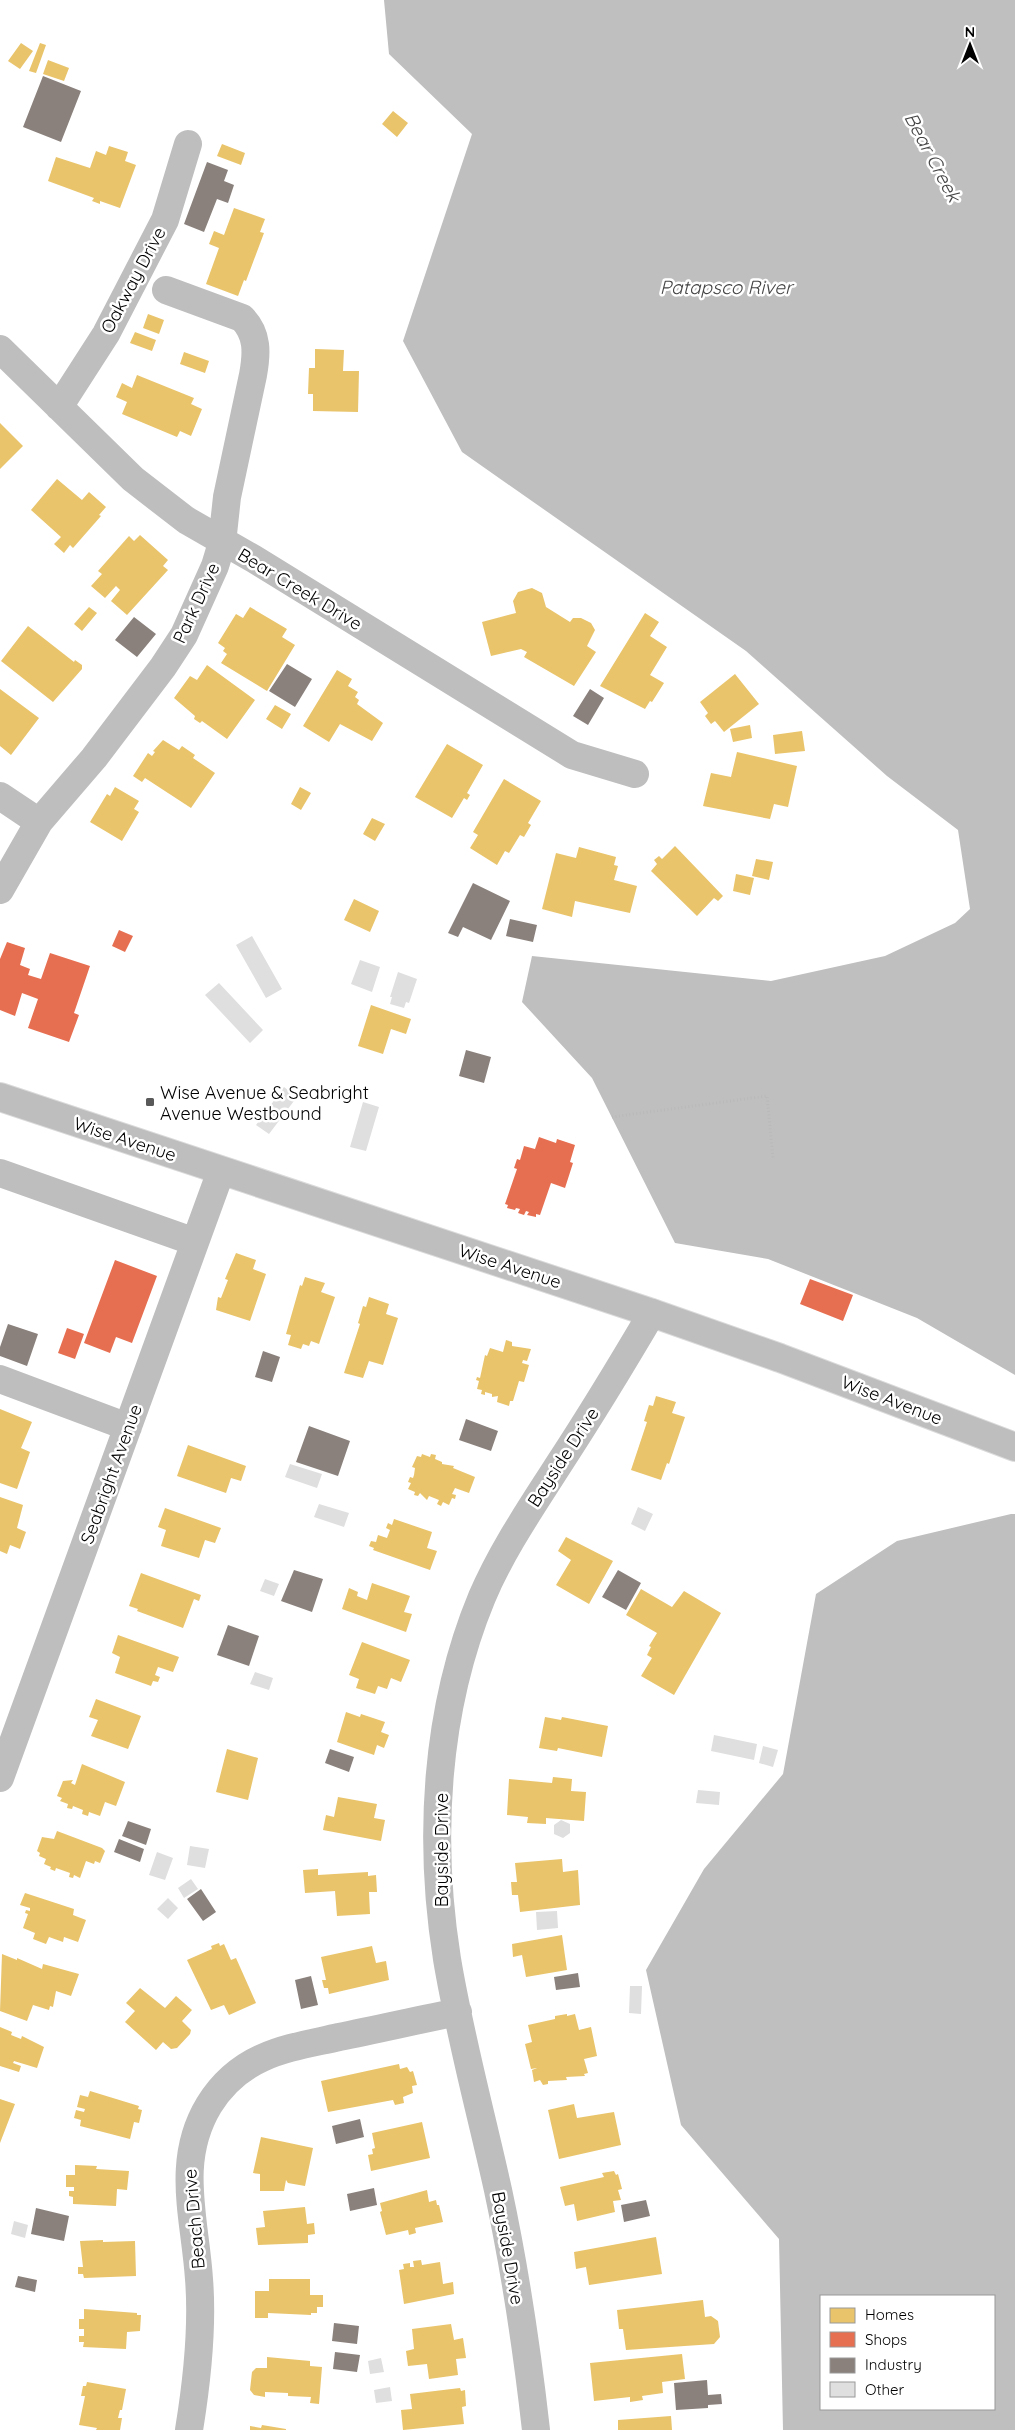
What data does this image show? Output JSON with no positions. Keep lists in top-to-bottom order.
{
  "streets": {
    "street": [
      "Oakway Drive",
      "Bear Creek Drive",
      "Park Drive",
      "Wise Avenue",
      "Bayside Drive",
      "Seabright Avenue",
      "Beach Drive"
    ]
  },
  "crossings": [
    ["Oakway Drive", "Bear Creek Drive"],
    ["Bear Creek Drive", "Park Drive"],
    ["Wise Avenue", "Bayside Drive"],
    ["Wise Avenue", "Seabright Avenue"],
    ["Bayside Drive", "Beach Drive"]
  ],
  "water": ["Bear Creek", "Patapsco River"],
  "places": {
    "transit": ["Wise Avenue & Seabright Avenue Westbound"]
  },
  "legend": [
    "Homes",
    "Shops",
    "Industry",
    "Other"
  ],
  "north": "top"
}
